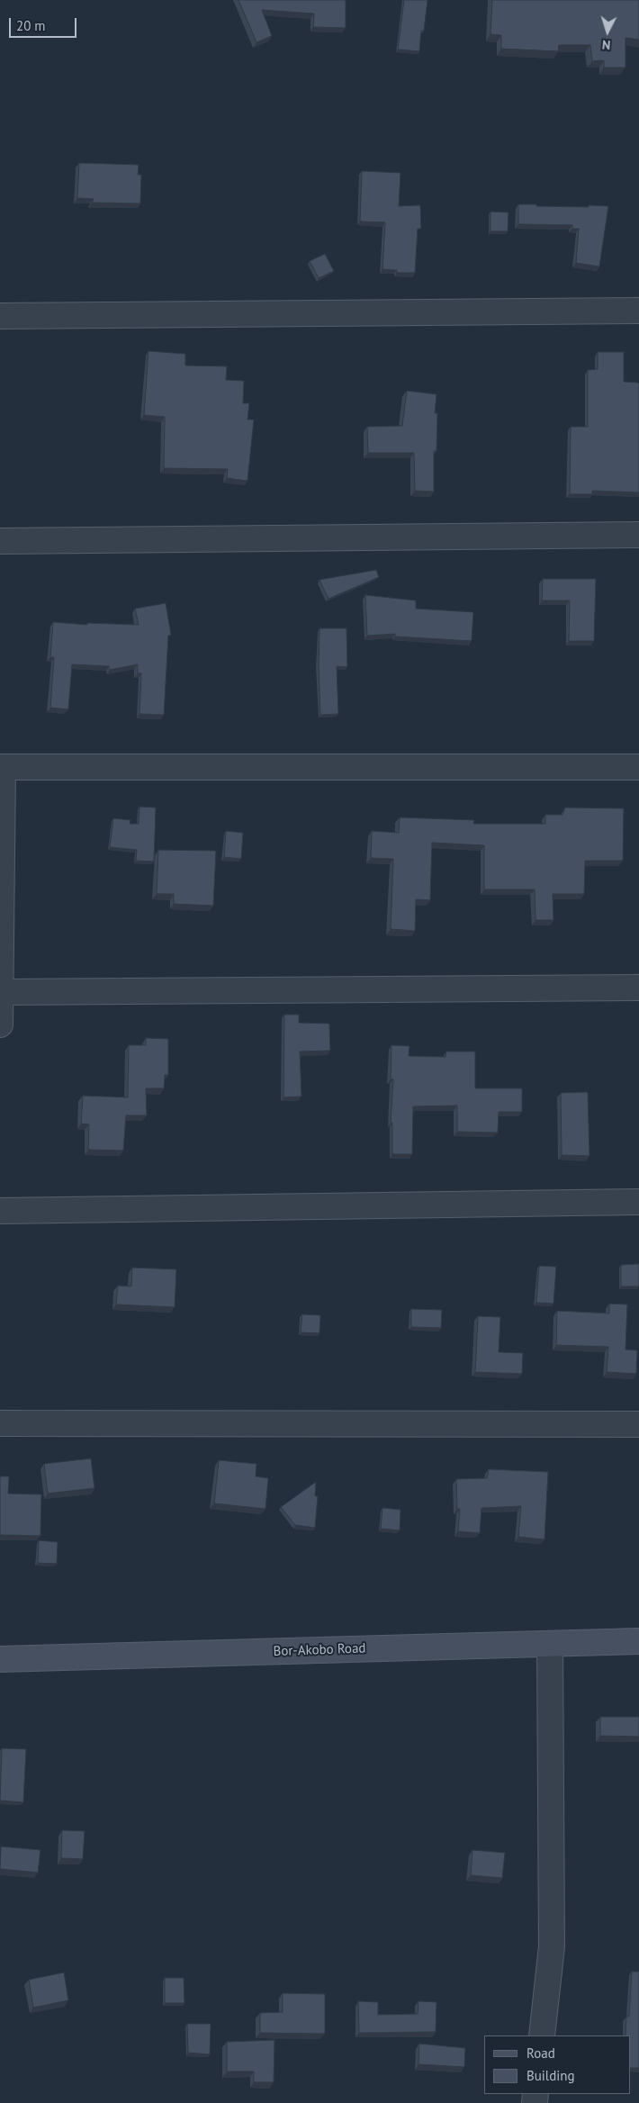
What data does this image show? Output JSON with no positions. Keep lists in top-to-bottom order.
{
  "streets": {
    "street": ["Bor-Akobo Road"]
  },
  "legend": ["Road", "Building"],
  "scale_bar": "20 m",
  "north": "bottom"
}
